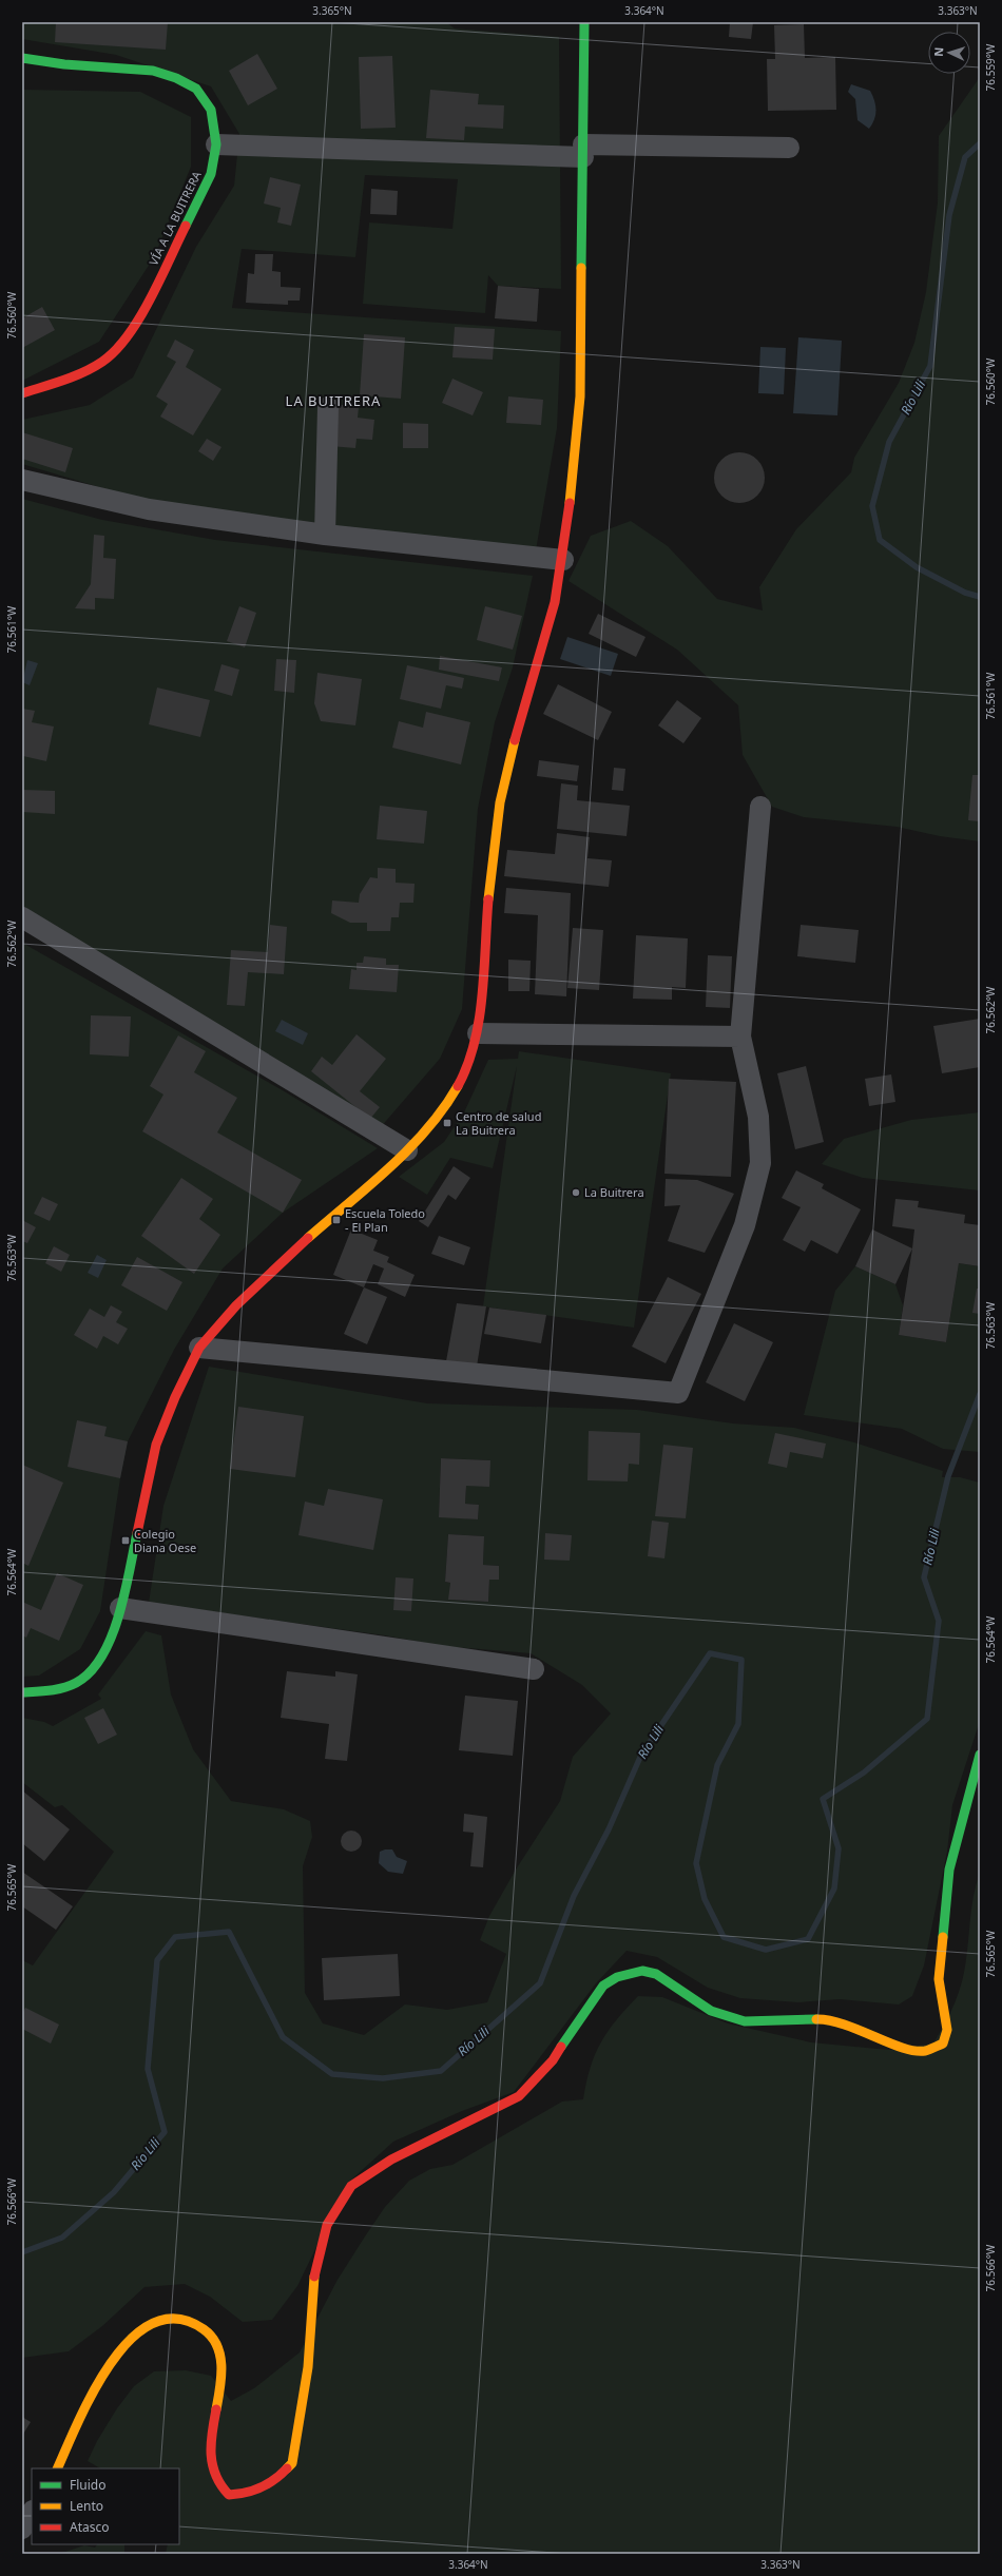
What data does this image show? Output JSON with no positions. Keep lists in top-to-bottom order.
{
  "streets": {
    "street": ["VÍA A LA BUITRERA"]
  },
  "districts": ["LA BUITRERA"],
  "water": ["Río Lili"],
  "places": {
    "transit": ["Centro de salud La Buitrera", "Escuela Toledo - El Plan", "Colegio Diana Oese"],
    "other": ["La Buitrera"]
  },
  "legend": ["Fluido", "Lento", "Atasco"],
  "north": "left",
  "coordinates": [
    "3.365°N",
    "3.364°N",
    "3.363°N",
    "76.559°W",
    "76.560°W",
    "76.561°W",
    "76.562°W",
    "76.563°W",
    "76.564°W",
    "76.565°W",
    "76.566°W"
  ]
}
